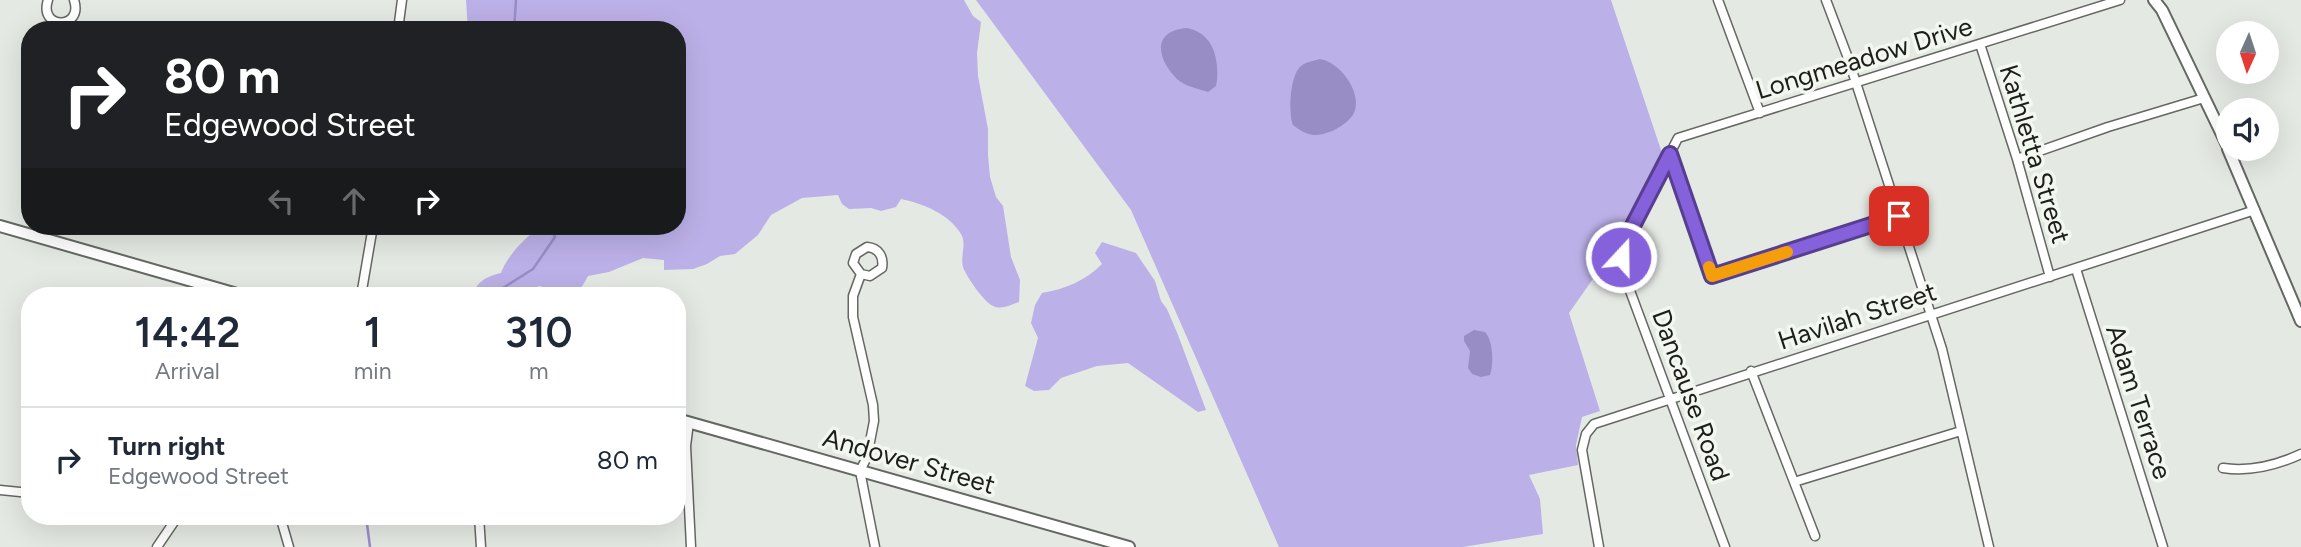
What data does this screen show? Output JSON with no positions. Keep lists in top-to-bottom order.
{
  "streets": {
    "main road": ["Andover Street"],
    "street": [
      "Longmeadow Drive",
      "Kathletta Street",
      "Havilah Street",
      "Dancause Road",
      "Adam Terrace"
    ]
  },
  "crossings": [
    ["Longmeadow Drive", "Kathletta Street"],
    ["Longmeadow Drive", "Dancause Road"],
    ["Kathletta Street", "Havilah Street"],
    ["Havilah Street", "Dancause Road"],
    ["Havilah Street", "Adam Terrace"]
  ],
  "north": "bottom",
  "page": {
    "turn": ["80 m", "Edgewood Street"],
    "eta": [
      "14:42",
      "Arrival",
      "1",
      "min",
      "310",
      "m"
    ],
    "list": [
      {
        "name": "Turn right",
        "note": "Edgewood Street",
        "value": "80 m"
      }
    ]
  }
}
